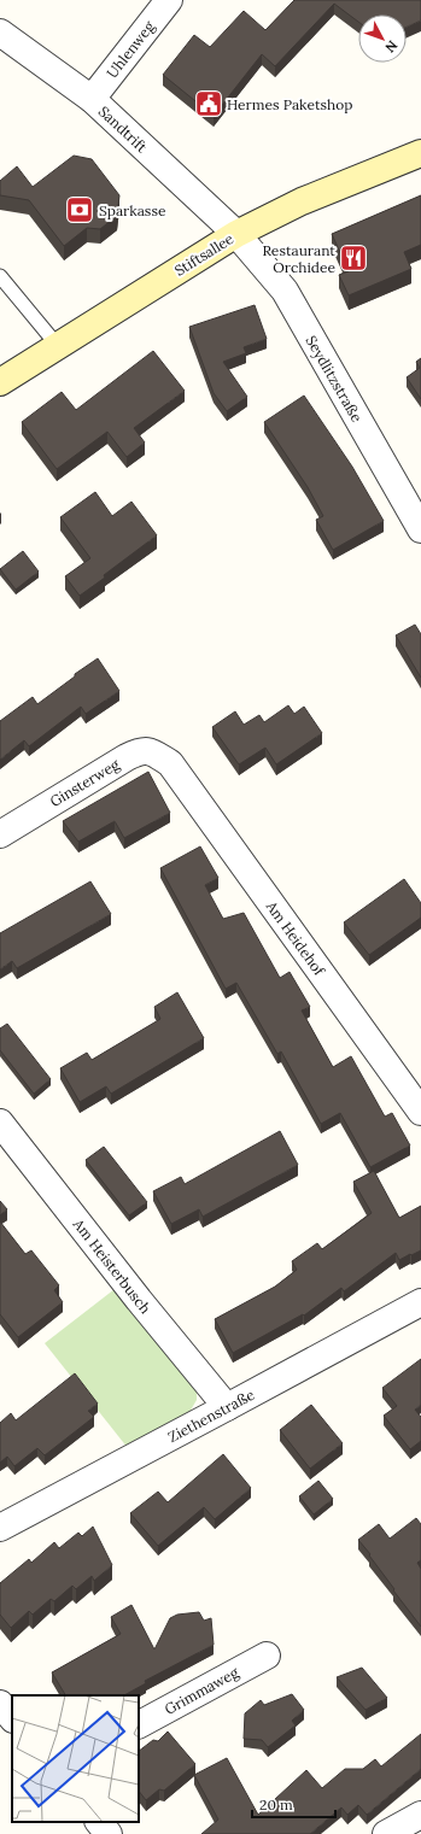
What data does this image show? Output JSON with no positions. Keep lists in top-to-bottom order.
{
  "streets": {
    "main road": ["Stiftsallee"],
    "street": [
      "Uhlenweg",
      "Sandtrift",
      "Seydlitzstraße",
      "Ginsterweg",
      "Am Heidehof",
      "Am Heisterbusch",
      "Ziethenstraße",
      "Grimmaweg"
    ]
  },
  "crossings": [
    ["Uhlenweg", "Sandtrift"],
    ["Sandtrift", "Stiftsallee"],
    ["Sandtrift", "Seydlitzstraße"],
    ["Stiftsallee", "Seydlitzstraße"],
    ["Ginsterweg", "Am Heidehof"],
    ["Am Heisterbusch", "Ziethenstraße"]
  ],
  "places": {
    "public building": ["Hermes Paketshop"],
    "bank": ["Sparkasse"],
    "restaurant": ["Restaurant Orchidee"]
  },
  "scale_bar": "20 m",
  "north": "bottom right"
}
